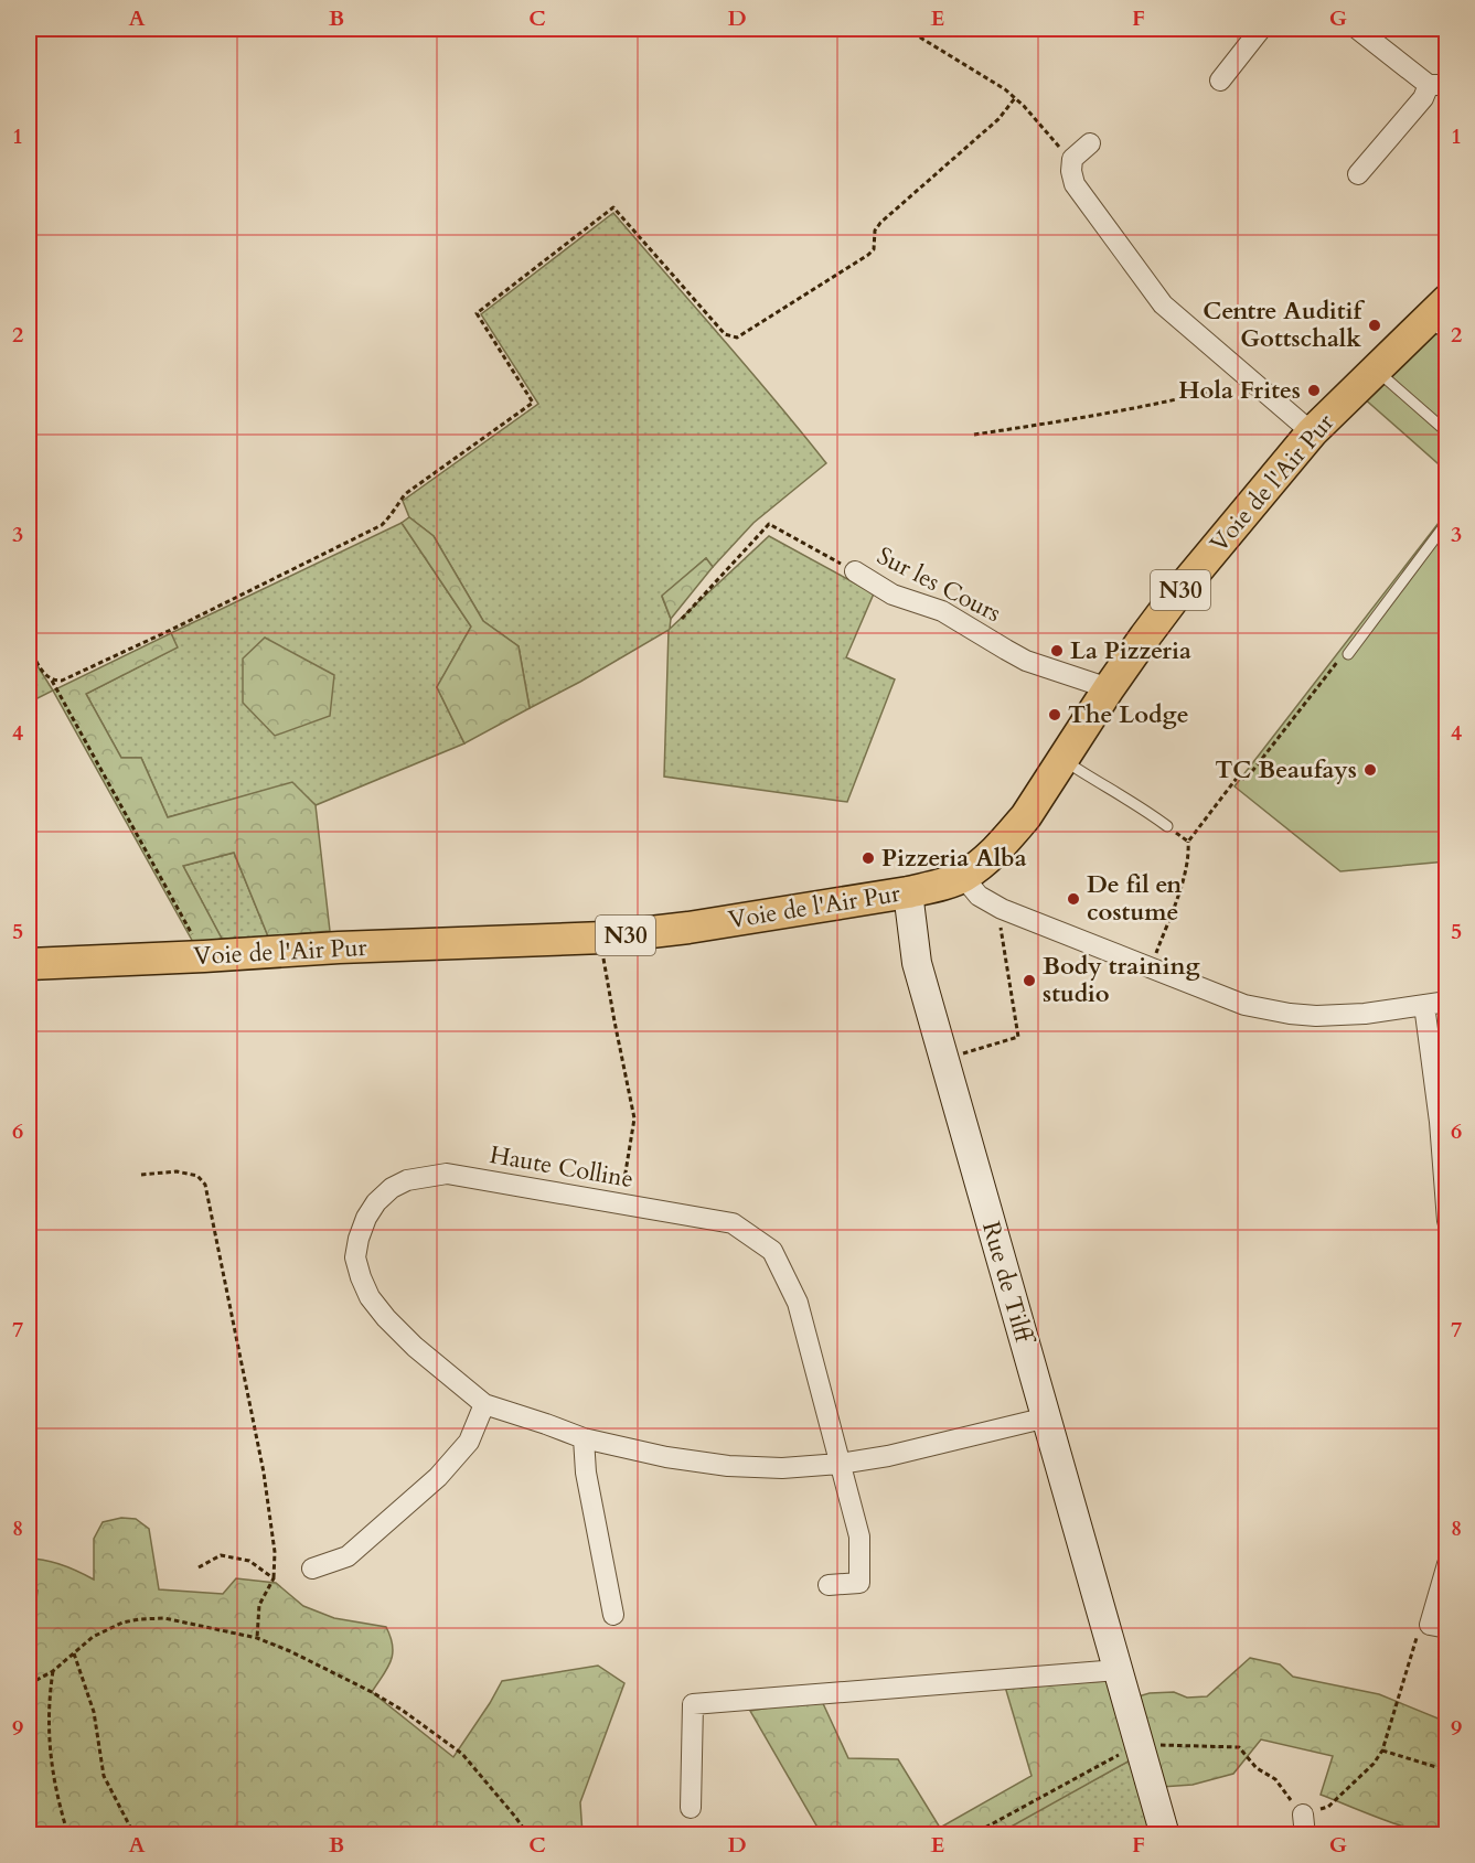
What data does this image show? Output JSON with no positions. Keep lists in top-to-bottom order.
{
  "streets": {
    "main road": ["Voie de l'Air Pur", "N30", "Rue de Tilff"],
    "street": ["Sur les Cours", "Haute Colline"]
  },
  "crossings": [
    ["Voie de l'Air Pur", "Sur les Cours"],
    ["Voie de l'Air Pur", "Rue de Tilff"]
  ],
  "places": [
    "Centre Auditif Gottschalk",
    "Hola Frites",
    "La Pizzeria",
    "The Lodge",
    "TC Beaufays",
    "Pizzeria Alba",
    "De fil en costume",
    "Body training studio"
  ],
  "grid": {
    "columns": [
      "A",
      "B",
      "C",
      "D",
      "E",
      "F",
      "G"
    ],
    "rows": [
      "1",
      "2",
      "3",
      "4",
      "5",
      "6",
      "7",
      "8",
      "9"
    ]
  }
}
